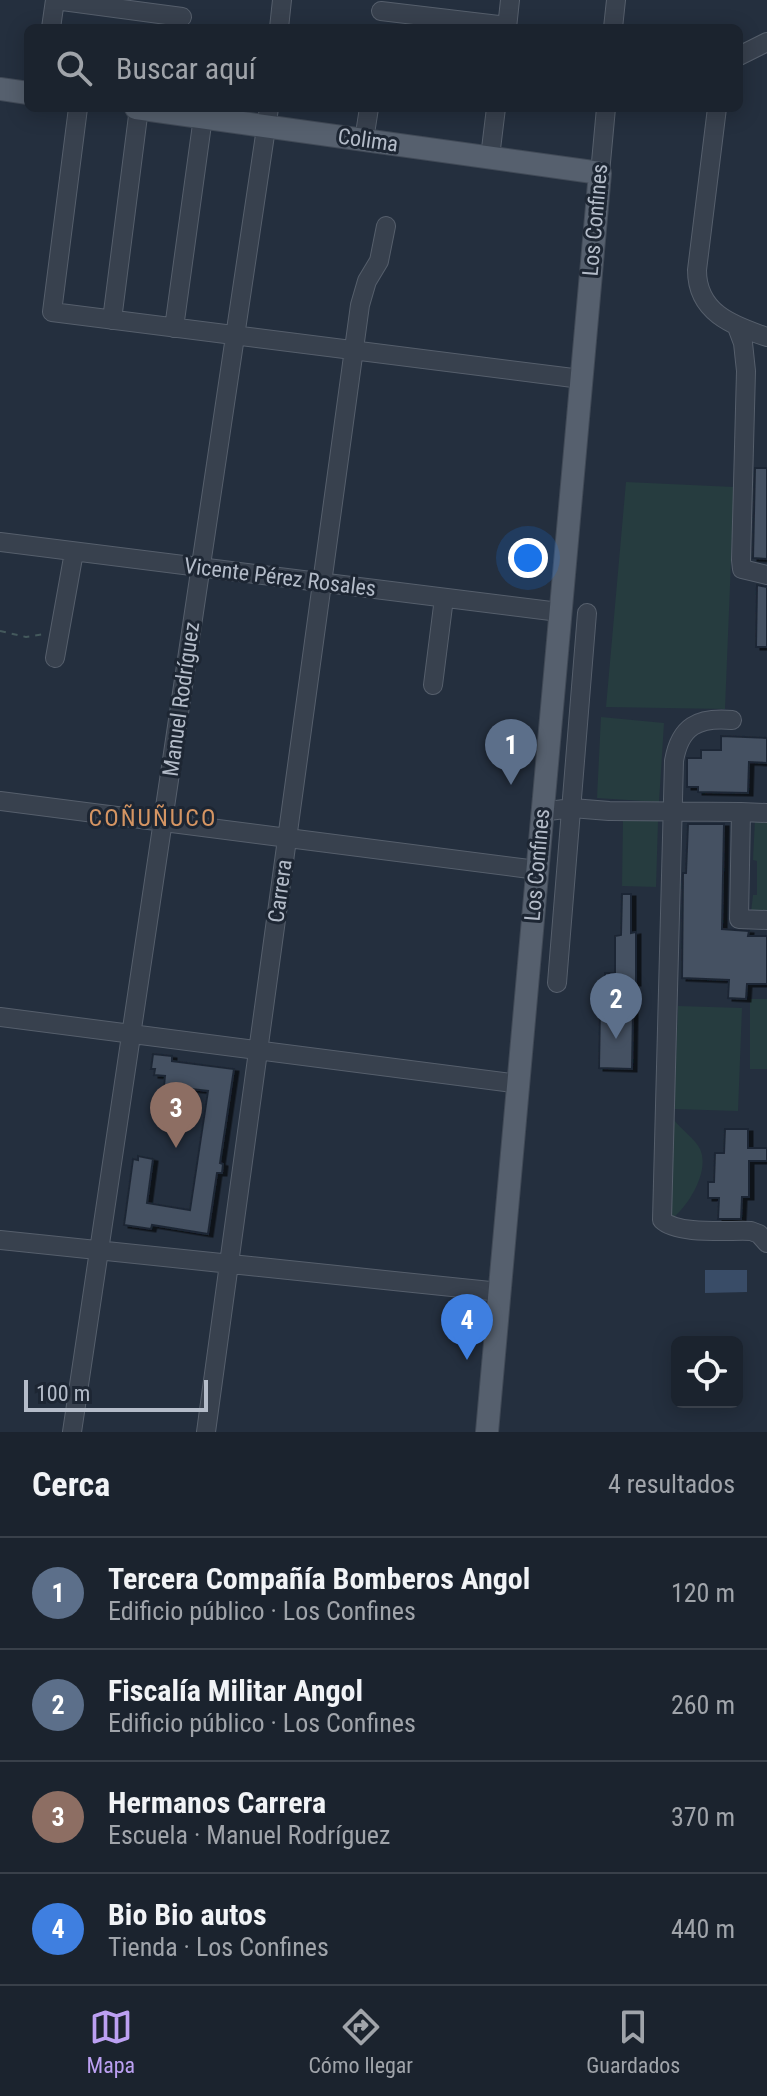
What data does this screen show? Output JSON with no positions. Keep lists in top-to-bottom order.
{
  "streets": {
    "main road": ["Colima", "Los Confines"],
    "street": ["Vicente Pérez Rosales", "Manuel Rodríguez", "Carrera"]
  },
  "crossings": [
    ["Colima", "Los Confines"],
    ["Colima", "Manuel Rodríguez"],
    ["Los Confines", "Vicente Pérez Rosales"],
    ["Vicente Pérez Rosales", "Manuel Rodríguez"],
    ["Vicente Pérez Rosales", "Carrera"]
  ],
  "districts": ["COÑUÑUCO"],
  "scale_bar": "100 m",
  "page": {
    "search": "Buscar aquí",
    "pins": [
      "1",
      "2",
      "3",
      "4"
    ],
    "scale": "100 m",
    "heading": ["Cerca", "4 resultados"],
    "list": [
      {
        "mark": "1",
        "name": "Tercera Compañía Bomberos Angol",
        "note": "Edificio público · Los Confines",
        "value": "120 m"
      },
      {
        "mark": "2",
        "name": "Fiscalía Militar Angol",
        "note": "Edificio público · Los Confines",
        "value": "260 m"
      },
      {
        "mark": "3",
        "name": "Hermanos Carrera",
        "note": "Escuela · Manuel Rodríguez",
        "value": "370 m"
      },
      {
        "mark": "4",
        "name": "Bio Bio autos",
        "note": "Tienda · Los Confines",
        "value": "440 m"
      }
    ],
    "nav": ["Mapa", "Cómo llegar", "Guardados"]
  }
}
